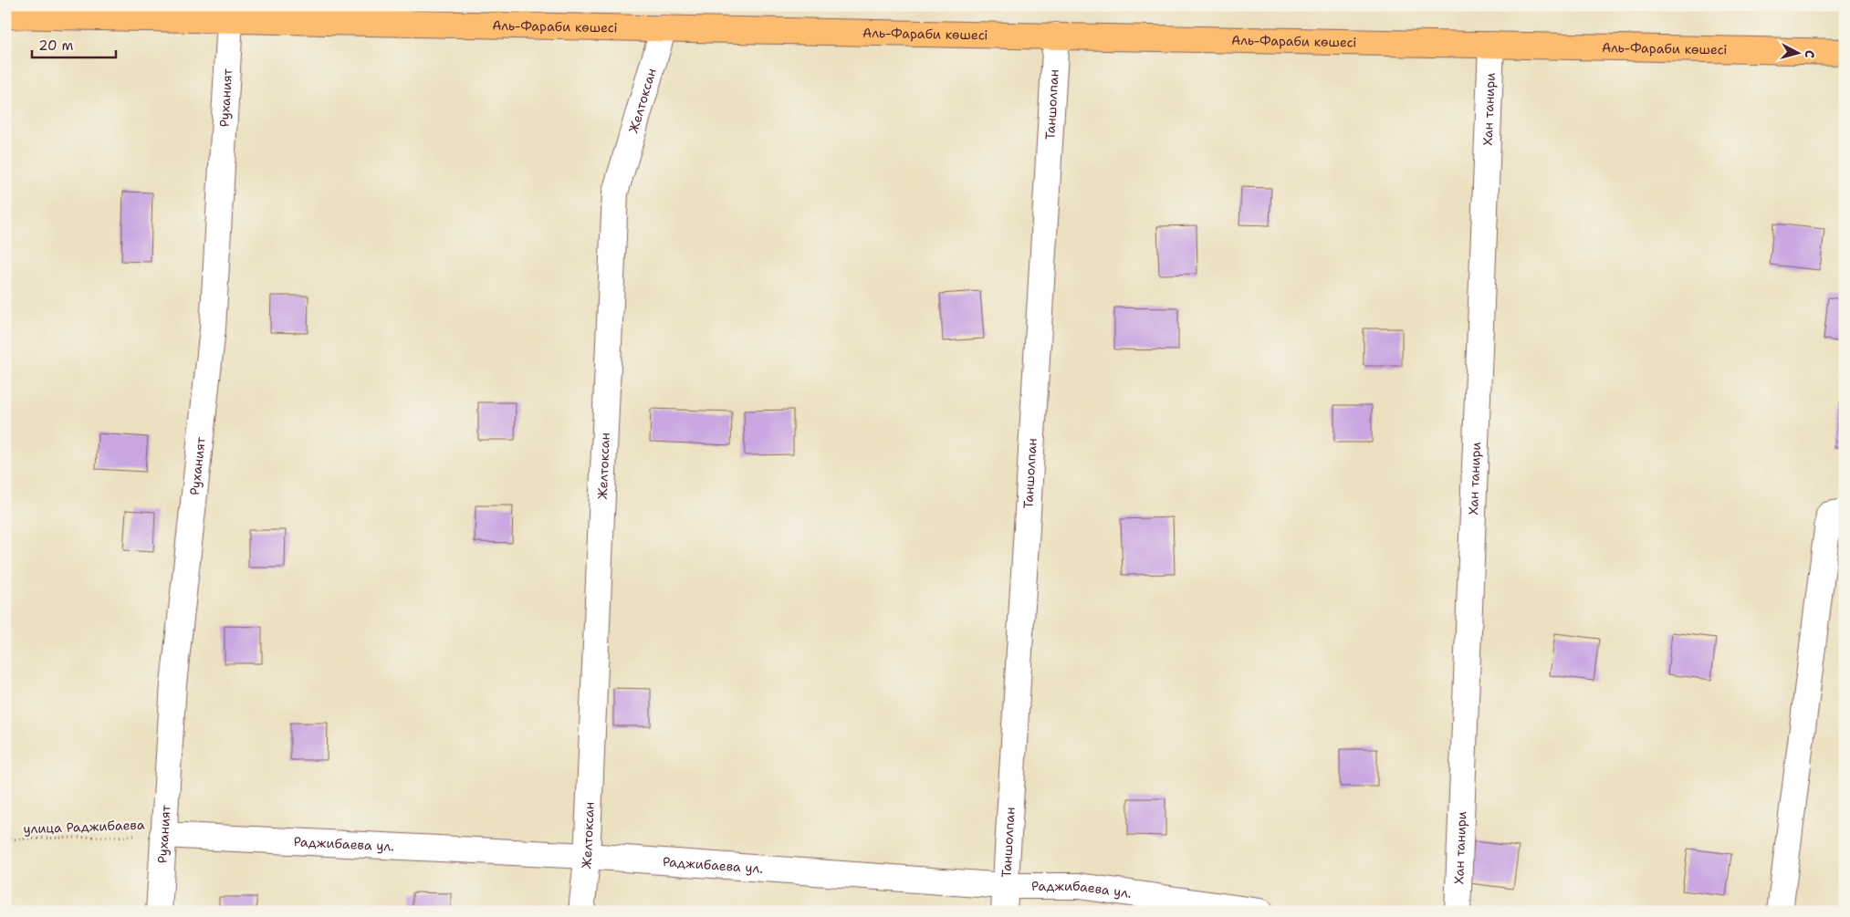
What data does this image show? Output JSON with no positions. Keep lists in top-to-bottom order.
{
  "streets": {
    "main road": ["Аль-Фараби көшесі"],
    "street": [
      "Руханият",
      "Желтоксан",
      "Таншолпан",
      "Хан танири",
      "Раджибаева ул."
    ],
    "path": ["улица Раджибаева"]
  },
  "crossings": [
    ["Аль-Фараби көшесі", "Руханият"],
    ["Аль-Фараби көшесі", "Желтоксан"],
    ["Аль-Фараби көшесі", "Таншолпан"],
    ["Аль-Фараби көшесі", "Хан танири"],
    ["Руханият", "улица Раджибаева"],
    ["Руханият", "Раджибаева ул."],
    ["Желтоксан", "Раджибаева ул."],
    ["Таншолпан", "Раджибаева ул."],
    ["улица Раджибаева", "Раджибаева ул."]
  ],
  "scale_bar": "20 m",
  "north": "right"
}
